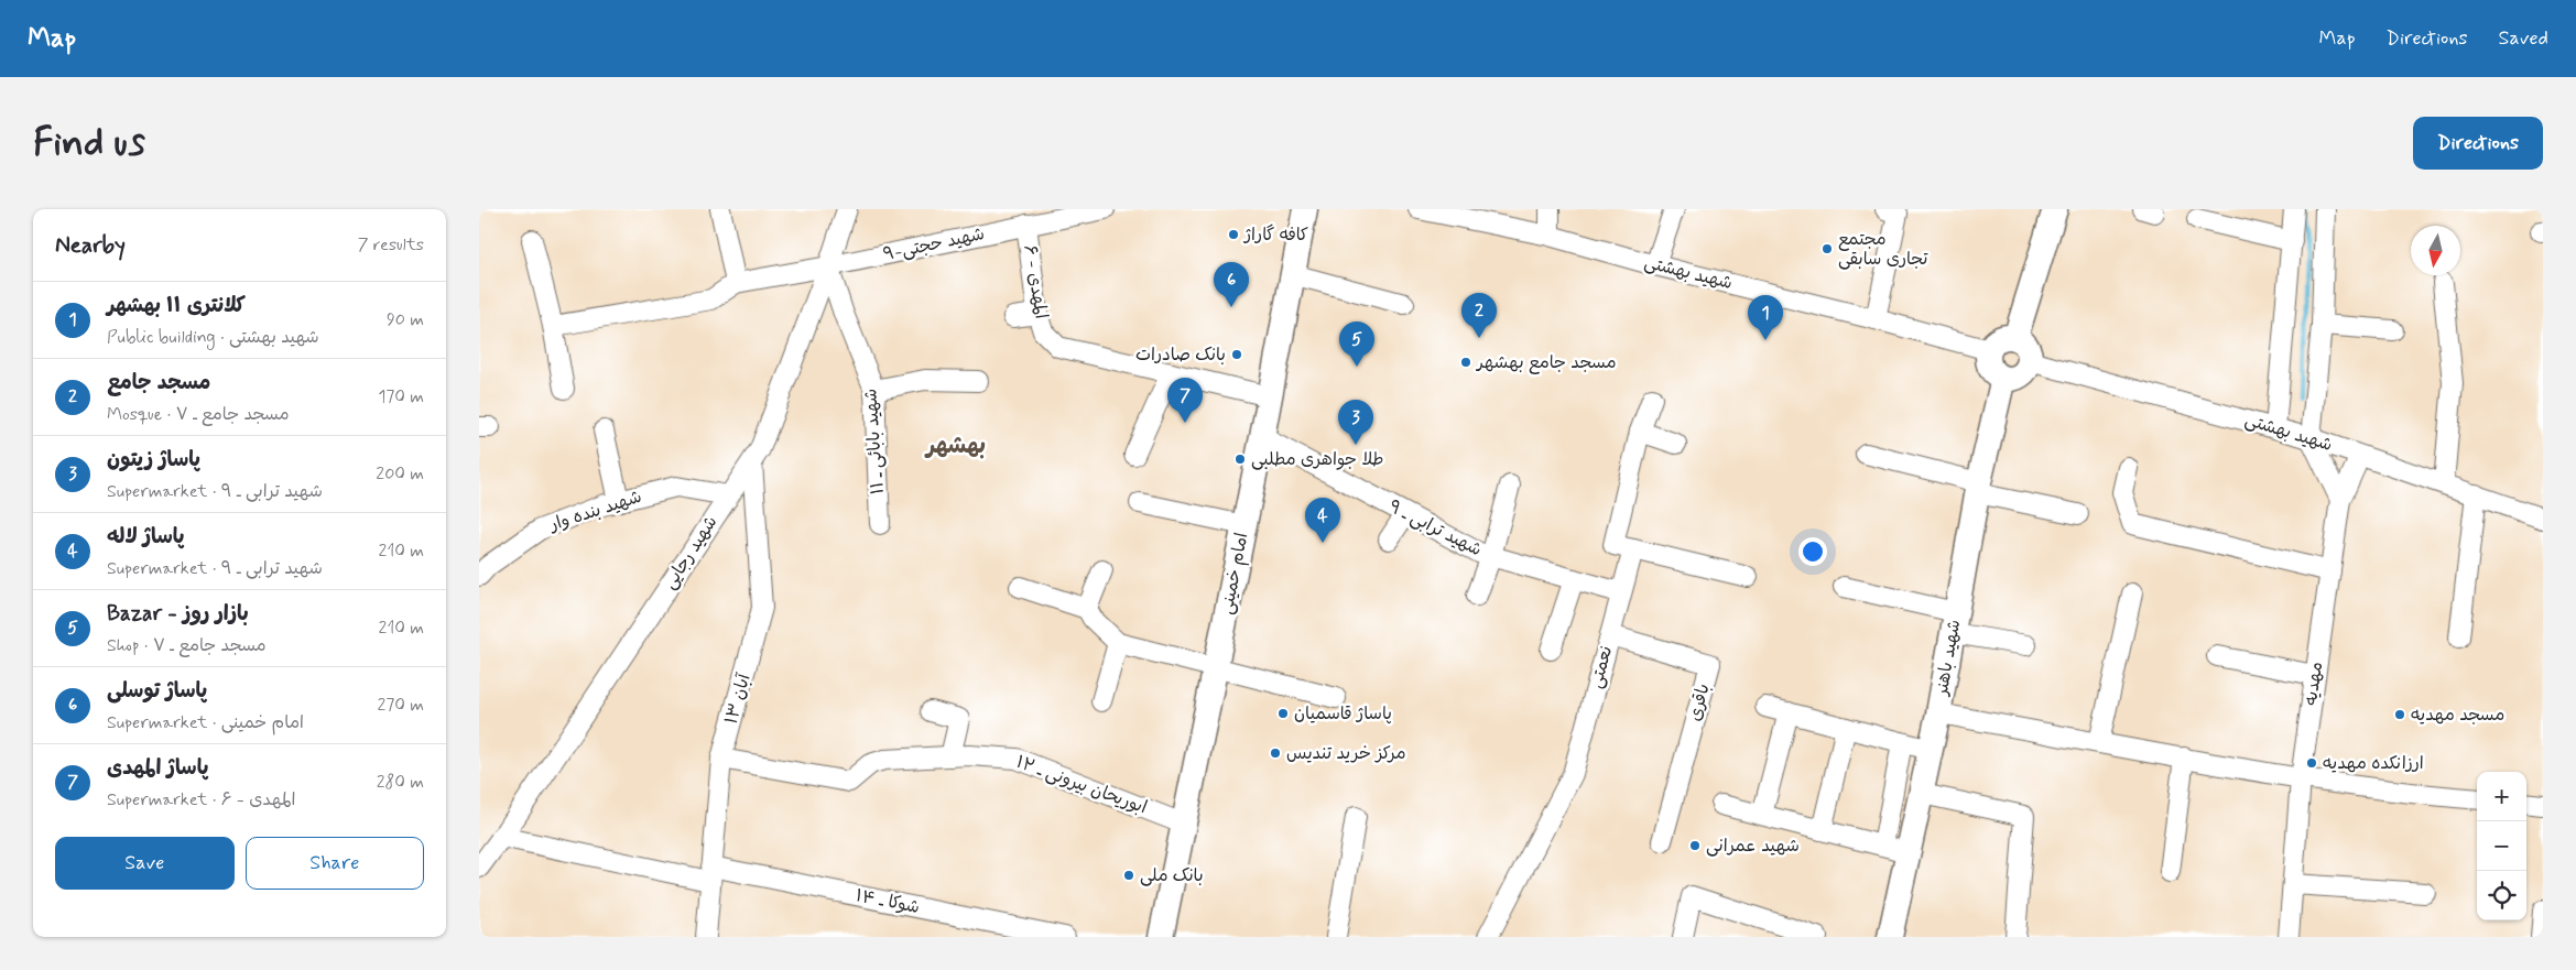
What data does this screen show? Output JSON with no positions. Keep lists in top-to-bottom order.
{
  "streets": {
    "main road": ["امام خمینی", "شهید باهنر"],
    "street": [
      "شهید حجتی-۹",
      "شهید بهشتی",
      "المهدی - ۶",
      "شهید بابائی ـ ۱۱",
      "شهید بنده وار",
      "شهید ترابی ـ ۹",
      "شهید رجایی",
      "نعمتی",
      "مهدیه",
      "۱۳ آبان",
      "باقری",
      "ابوریحان بیرونی ـ ۱۲",
      "شوکا ـ ۱۴"
    ]
  },
  "crossings": [
    ["شهید حجتی-۹", "المهدی - ۶"],
    ["شهید حجتی-۹", "شهید بابائی ـ ۱۱"],
    ["شهید حجتی-۹", "شهید رجایی"],
    ["شهید بهشتی", "شهید باهنر"],
    ["شهید بهشتی", "مهدیه"],
    ["المهدی - ۶", "امام خمینی"],
    ["شهید بابائی ـ ۱۱", "شهید رجایی"],
    ["شهید بنده وار", "شهید رجایی"],
    ["شهید ترابی ـ ۹", "امام خمینی"],
    ["شهید ترابی ـ ۹", "نعمتی"],
    ["شهید رجایی", "۱۳ آبان"],
    ["شهید رجایی", "شوکا ـ ۱۴"],
    ["امام خمینی", "ابوریحان بیرونی ـ ۱۲"],
    ["نعمتی", "باقری"],
    ["۱۳ آبان", "ابوریحان بیرونی ـ ۱۲"],
    ["۱۳ آبان", "شوکا ـ ۱۴"]
  ],
  "districts": ["بهشهر"],
  "places": [
    "کافه گاراژ",
    "مجتمع تجاری سابقی",
    "بانک صادرات",
    "مسجد جامع بهشهر",
    "طلا جواهری مطلبی",
    "پاساژ قاسمیان",
    "مسجد مهدیه",
    "مرکز خرید تندیس",
    "ارزانکده مهدیه",
    "شهید عمرانی",
    "بانک ملی"
  ],
  "north": "bottom",
  "page": {
    "header": "Map",
    "nav": ["Map", "Directions", "Saved"],
    "buttons": [
      "Directions",
      ["Save", "Share"]
    ],
    "title": "Find us",
    "heading": ["Nearby", "7 results"],
    "pins": [
      "6",
      "2",
      "1",
      "5",
      "7",
      "3",
      "4"
    ],
    "list": [
      {
        "mark": "1",
        "name": "کلانتری ۱۱ بهشهر",
        "note": "Public building · شهید بهشتی",
        "value": "90 m"
      },
      {
        "mark": "2",
        "name": "مسجد جامع",
        "note": "Mosque · مسجد جامع ـ ۷",
        "value": "170 m"
      },
      {
        "mark": "3",
        "name": "پاساژ زیتون",
        "note": "Supermarket · شهید ترابی ـ ۹",
        "value": "200 m"
      },
      {
        "mark": "4",
        "name": "پاساژ لاله",
        "note": "Supermarket · شهید ترابی ـ ۹",
        "value": "210 m"
      },
      {
        "mark": "5",
        "name": "Bazar - بازار روز",
        "note": "Shop · مسجد جامع ـ ۷",
        "value": "210 m"
      },
      {
        "mark": "6",
        "name": "پاساژ توسلی",
        "note": "Supermarket · امام خمینی",
        "value": "270 m"
      },
      {
        "mark": "7",
        "name": "پاساژ المهدی",
        "note": "Supermarket · المهدی - ۶",
        "value": "280 m"
      }
    ],
    "map_buttons": ["+", "−"]
  }
}
